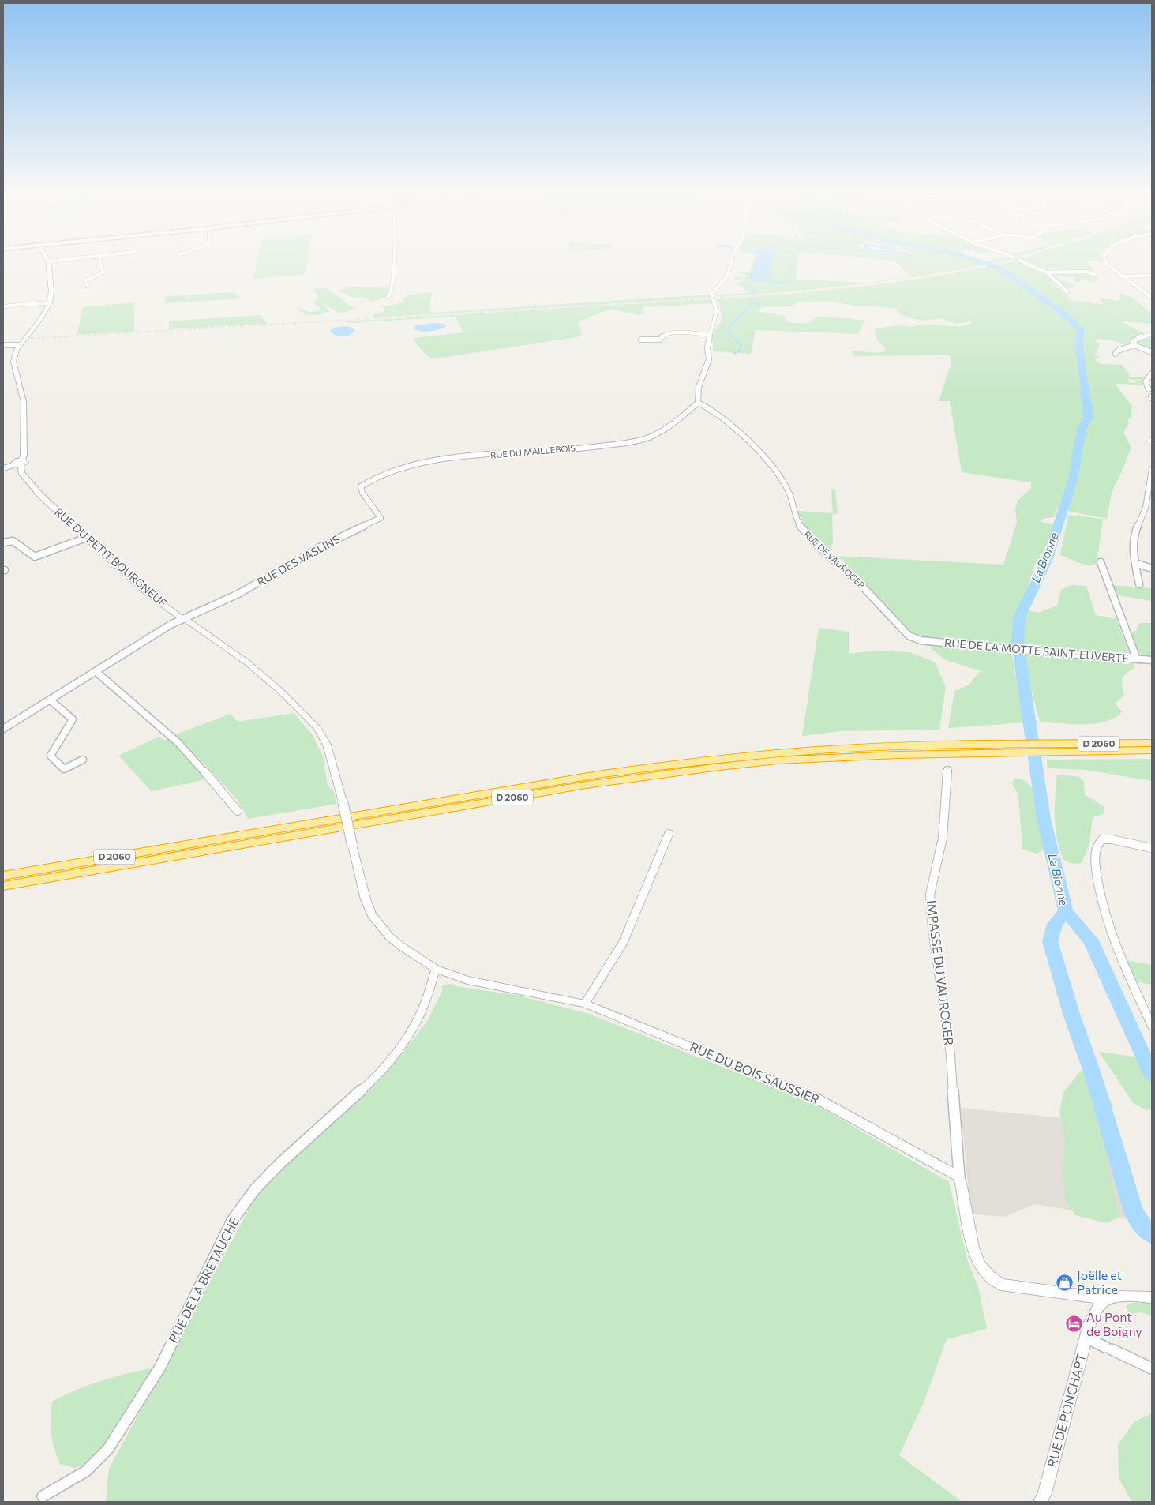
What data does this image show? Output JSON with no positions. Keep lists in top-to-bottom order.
{
  "streets": {
    "highway": ["D 2060"],
    "street": [
      "RUE DU MAILLEBOIS",
      "RUE DU PETIT BOURGNEUF",
      "RUE DE VAUROGER",
      "RUE DES VASLINS",
      "RUE DE LA MOTTE SAINT-EUVERTE",
      "IMPASSE DU VAUROGER",
      "RUE DU BOIS SAUSSIER",
      "RUE DE LA BRETAUCHE",
      "RUE DE PONCHAPT"
    ]
  },
  "crossings": [
    ["RUE DU MAILLEBOIS", "RUE DE VAUROGER"],
    ["RUE DU MAILLEBOIS", "RUE DES VASLINS"],
    ["RUE DU PETIT BOURGNEUF", "RUE DES VASLINS"],
    ["RUE DU PETIT BOURGNEUF", "RUE DU BOIS SAUSSIER"],
    ["RUE DE VAUROGER", "RUE DE LA MOTTE SAINT-EUVERTE"],
    ["IMPASSE DU VAUROGER", "RUE DU BOIS SAUSSIER"],
    ["RUE DU BOIS SAUSSIER", "RUE DE LA BRETAUCHE"]
  ],
  "water": ["La Bionne"],
  "places": {
    "shop": ["Joëlle et Patrice"],
    "hotel": ["Au Pont de Boigny"]
  }
}
